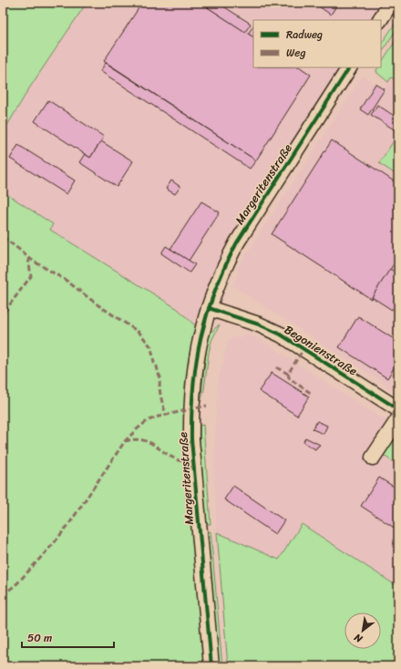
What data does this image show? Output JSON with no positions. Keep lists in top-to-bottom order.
{
  "streets": {
    "street": ["Margeritenstraße", "Begonienstraße"]
  },
  "crossings": [
    ["Margeritenstraße", "Begonienstraße"]
  ],
  "legend": ["Radweg", "Weg"],
  "scale_bar": "50 m",
  "north": "bottom left"
}
